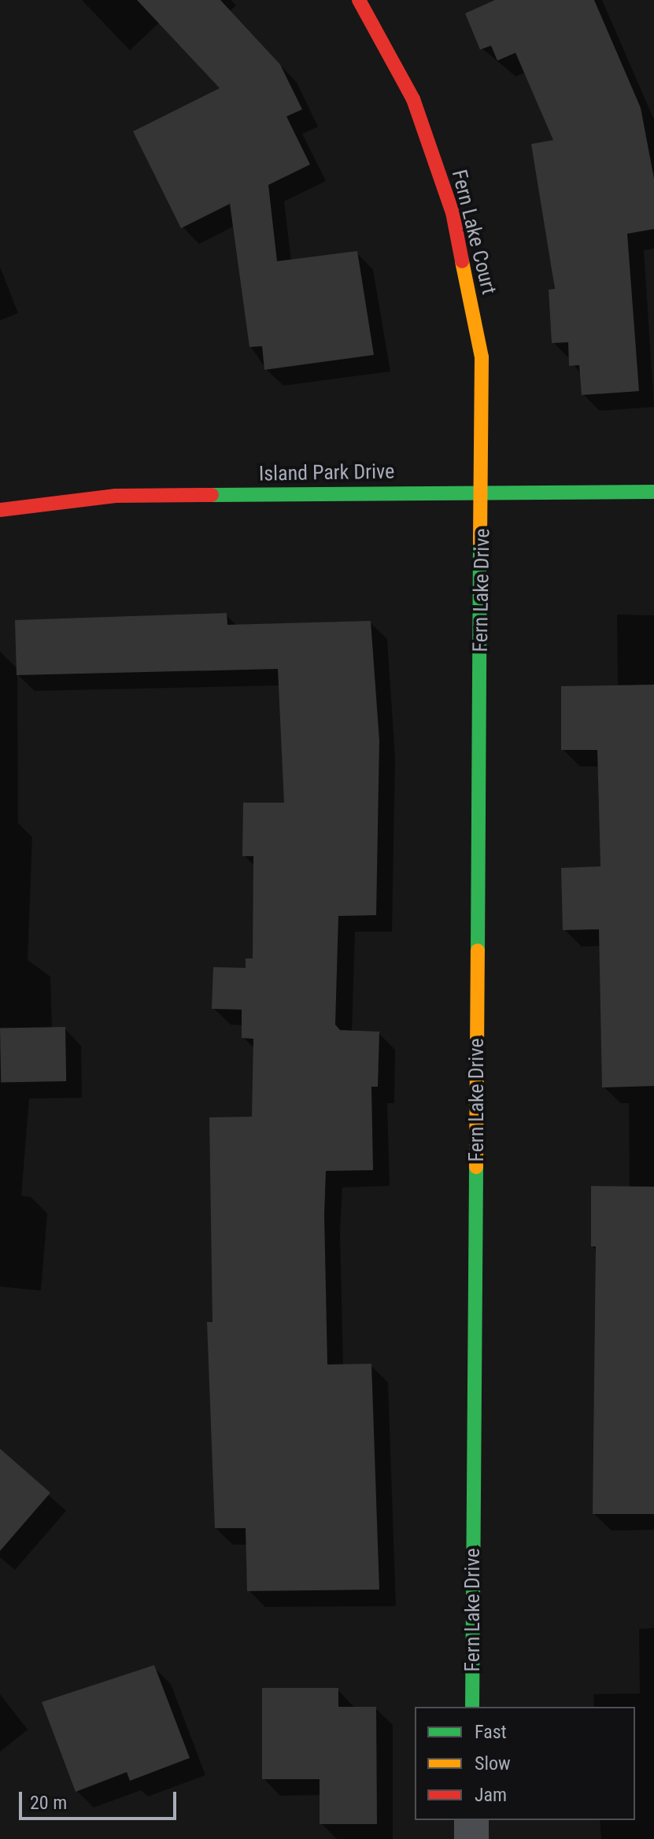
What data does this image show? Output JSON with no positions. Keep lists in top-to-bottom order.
{
  "streets": {
    "street": ["Fern Lake Court", "Island Park Drive", "Fern Lake Drive"]
  },
  "crossings": [
    ["Fern Lake Court", "Island Park Drive"],
    ["Fern Lake Court", "Fern Lake Drive"],
    ["Island Park Drive", "Fern Lake Drive"]
  ],
  "legend": ["Fast", "Slow", "Jam"],
  "scale_bar": "20 m"
}
